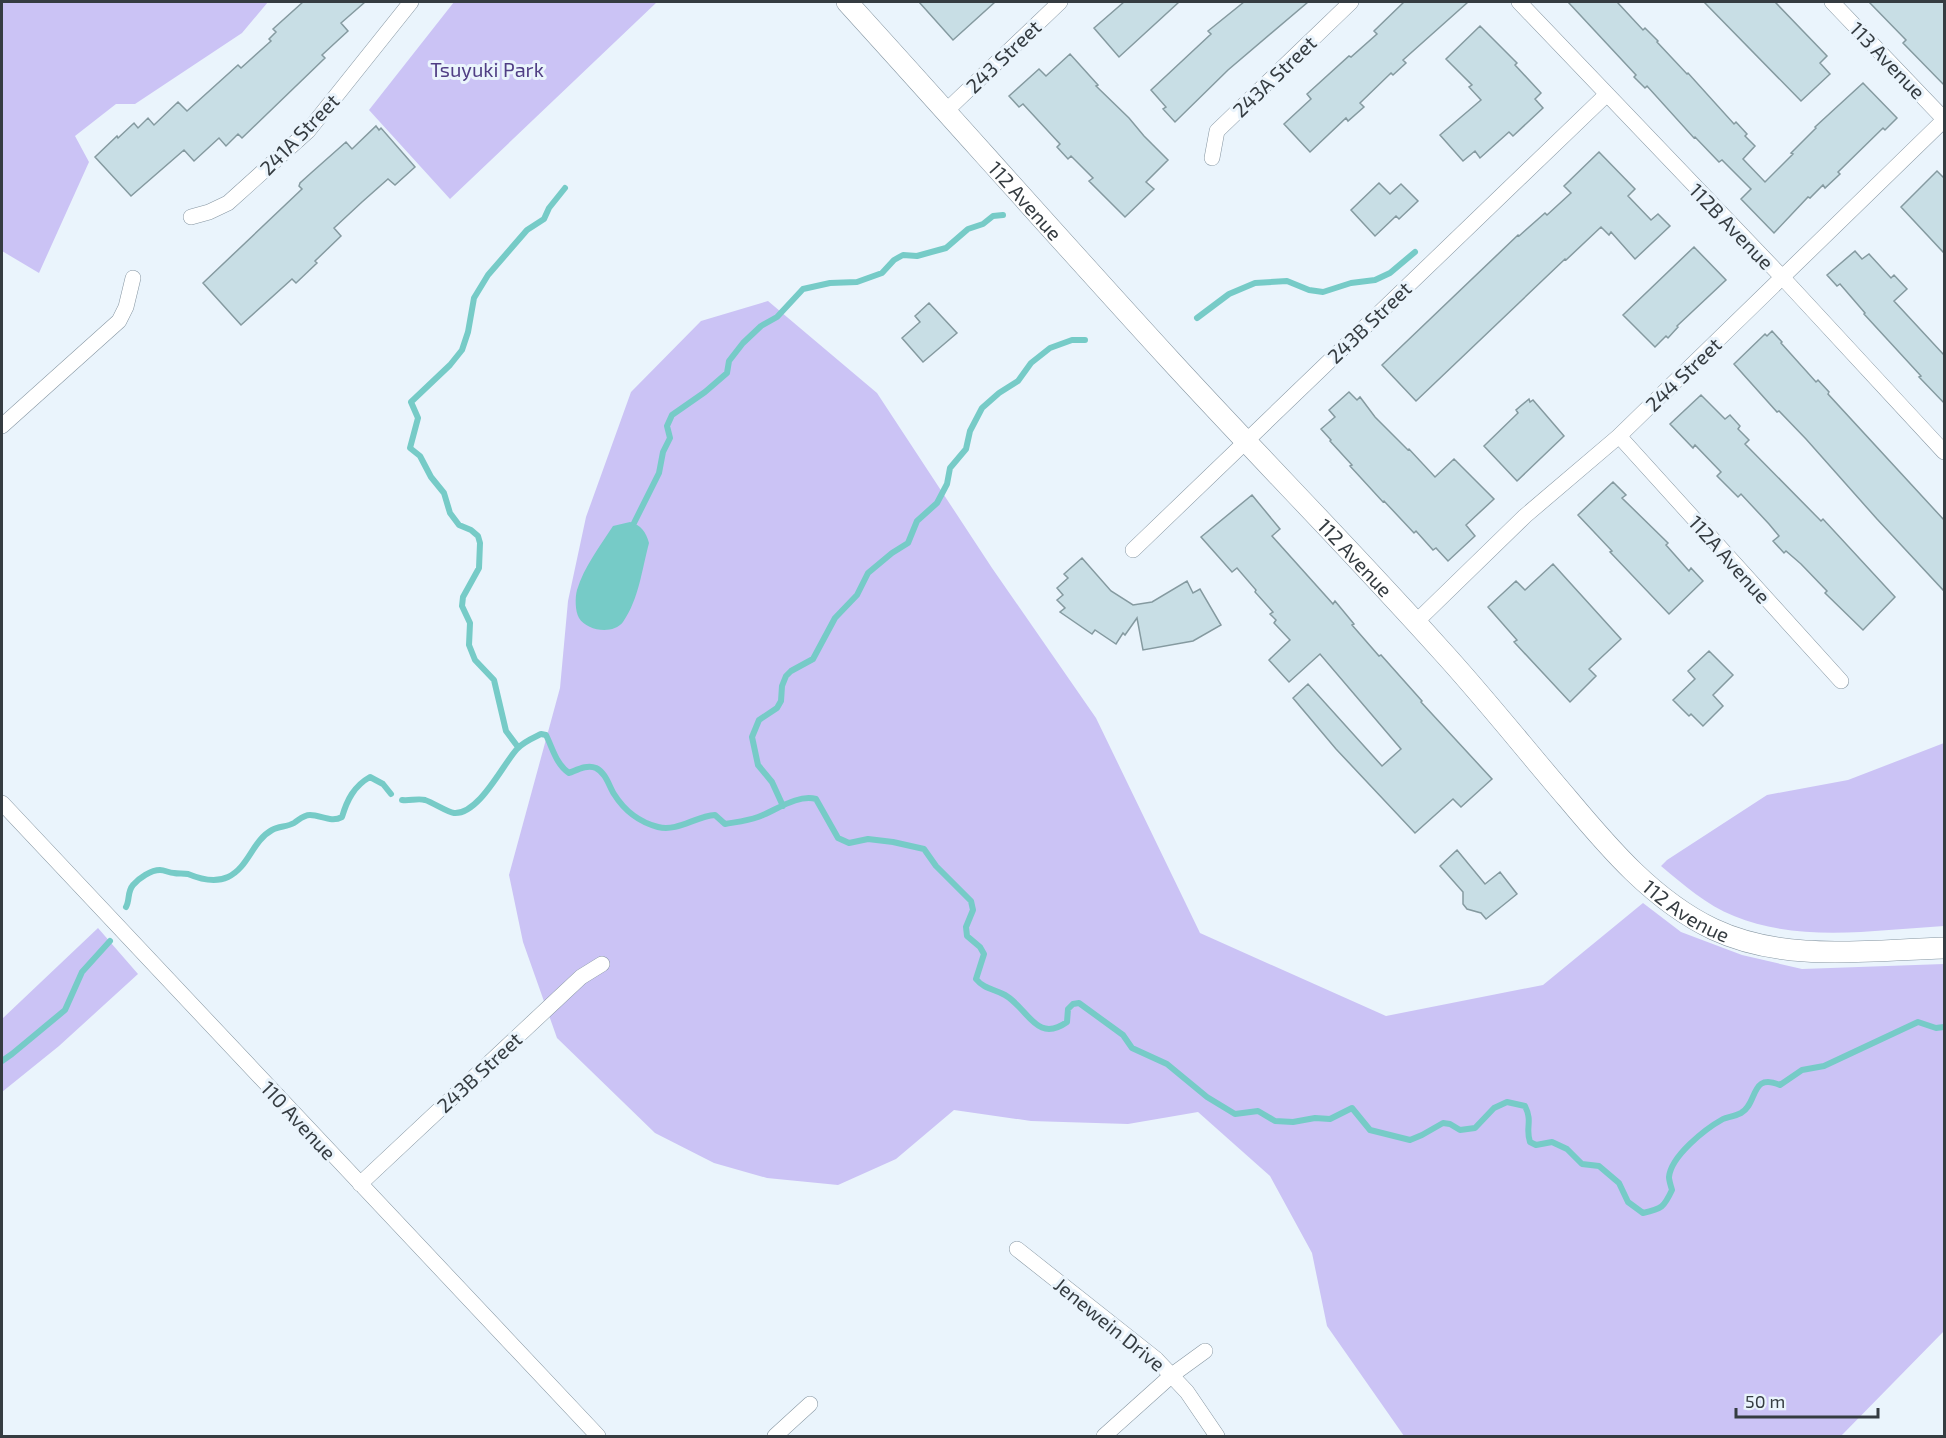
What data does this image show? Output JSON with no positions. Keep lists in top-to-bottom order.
{
  "streets": {
    "main road": ["112 Avenue"],
    "street": [
      "243 Street",
      "113 Avenue",
      "243A Street",
      "241A Street",
      "112B Avenue",
      "243B Street",
      "244 Street",
      "112A Avenue",
      "110 Avenue",
      "Jenewein Drive"
    ]
  },
  "crossings": [
    ["243 Street", "112 Avenue"],
    ["113 Avenue", "244 Street"],
    ["112 Avenue", "243B Street"],
    ["112 Avenue", "244 Street"],
    ["112B Avenue", "243B Street"],
    ["112B Avenue", "244 Street"],
    ["243B Street", "110 Avenue"],
    ["244 Street", "112A Avenue"]
  ],
  "parks": ["Tsuyuki Park"],
  "scale_bar": "50 m"
}
